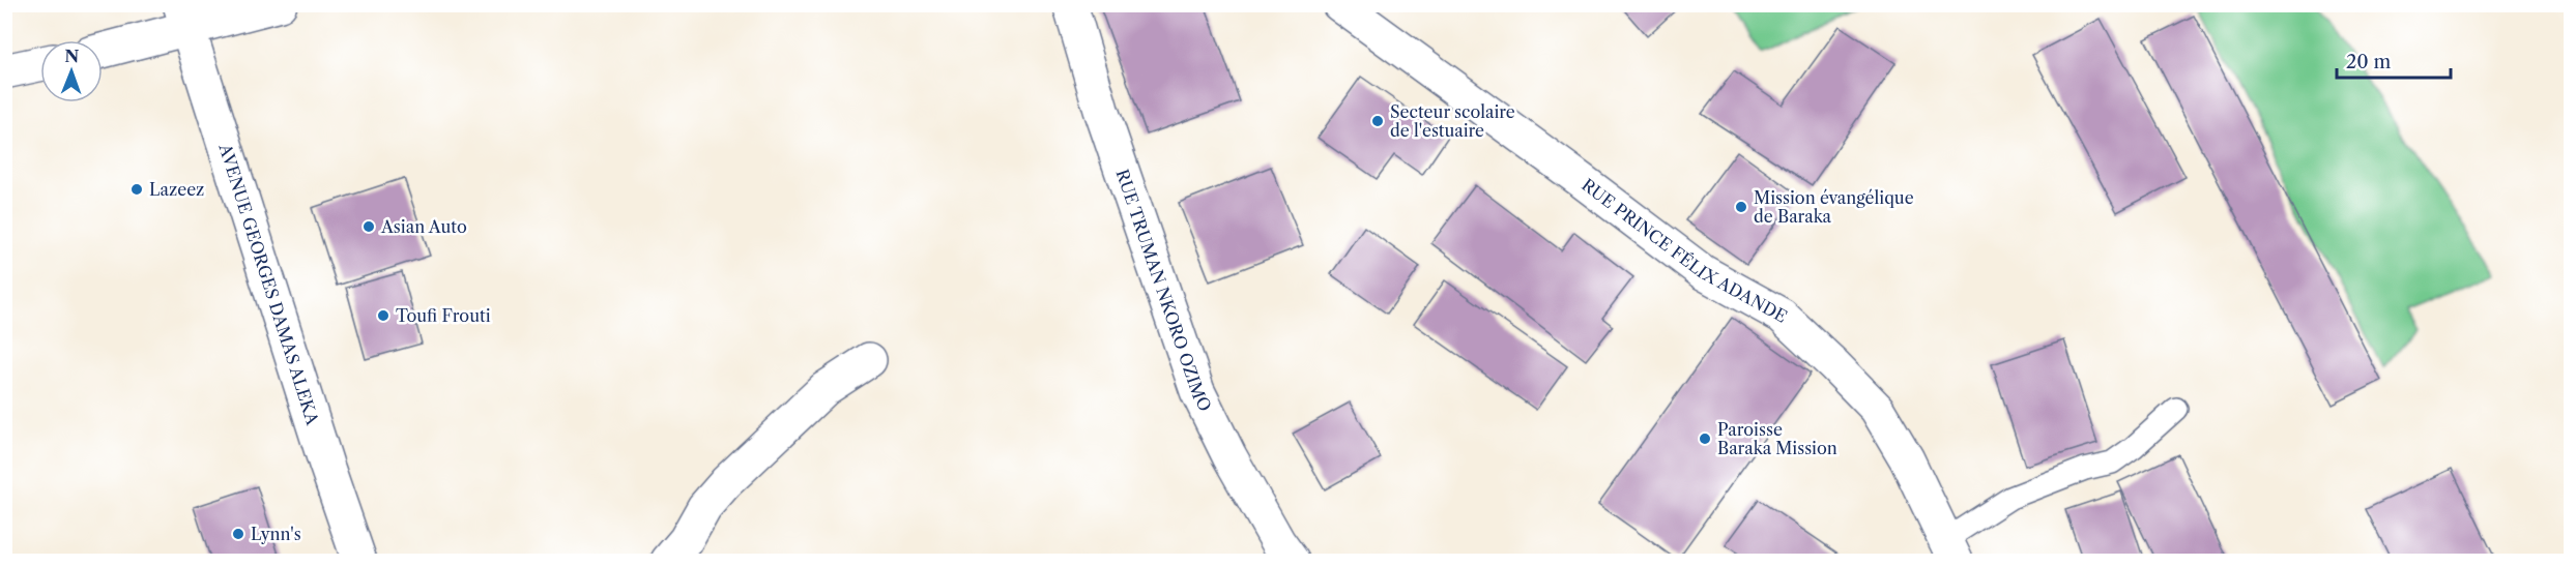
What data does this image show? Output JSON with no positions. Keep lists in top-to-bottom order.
{
  "streets": {
    "street": ["RUE PRINCE FÉLIX ADANDE", "AVENUE GEORGES DAMAS ALEKA", "RUE TRUMAN NKORO OZIMO"]
  },
  "places": [
    "Secteur scolaire de l'estuaire",
    "Lazeez",
    "Mission évangélique de Baraka",
    "Asian Auto",
    "Toufi Frouti",
    "Paroisse Baraka Mission",
    "Lynn's"
  ],
  "scale_bar": "20 m",
  "north": "top"
}
